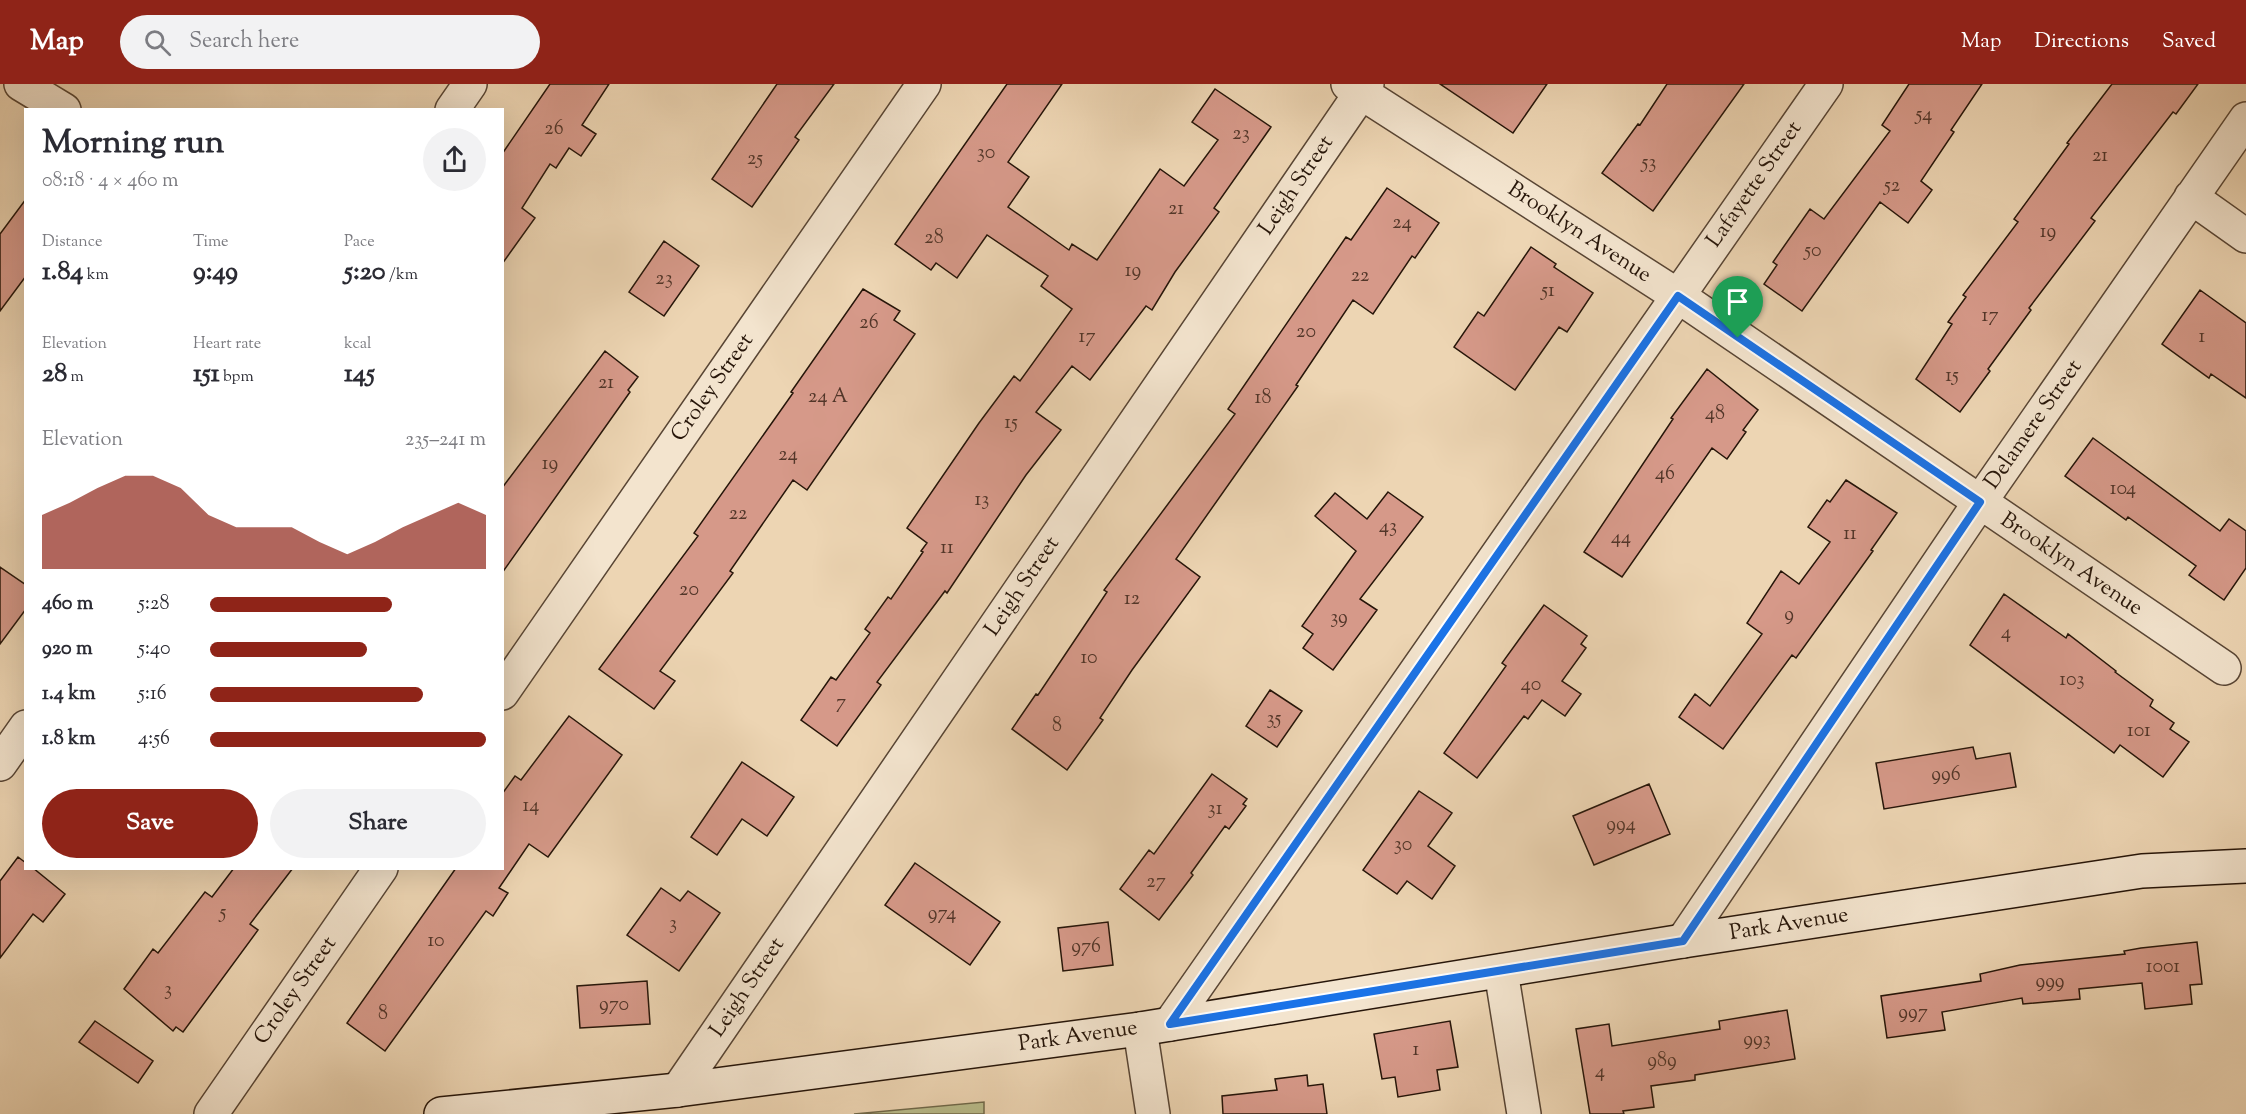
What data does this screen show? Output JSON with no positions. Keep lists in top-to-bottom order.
{
  "streets": {
    "street": [
      "Lafayette Street",
      "Leigh Street",
      "Brooklyn Avenue",
      "Croley Street",
      "Delamere Street",
      "Park Avenue"
    ]
  },
  "crossings": [
    ["Lafayette Street", "Brooklyn Avenue"],
    ["Lafayette Street", "Park Avenue"],
    ["Leigh Street", "Brooklyn Avenue"],
    ["Leigh Street", "Park Avenue"],
    ["Brooklyn Avenue", "Delamere Street"],
    ["Delamere Street", "Park Avenue"]
  ],
  "house_numbers": [
    "54",
    "26",
    "23",
    "30",
    "21",
    "25",
    "53",
    "52",
    "21",
    "24",
    "19",
    "28",
    "50",
    "19",
    "22",
    "23",
    "51",
    "17",
    "26",
    "20",
    "17",
    "1",
    "15",
    "21",
    "24 A",
    "18",
    "48",
    "15",
    "24",
    "19",
    "46",
    "104",
    "13",
    "22",
    "43",
    "11",
    "44",
    "11",
    "20",
    "12",
    "9",
    "39",
    "4",
    "10",
    "103",
    "40",
    "7",
    "35",
    "8",
    "101",
    "996",
    "14",
    "31",
    "994",
    "30",
    "27",
    "5",
    "974",
    "3",
    "10",
    "976",
    "1001",
    "999",
    "3",
    "970",
    "997",
    "8",
    "993",
    "1",
    "989",
    "4"
  ],
  "page": {
    "header": "Map",
    "search": "Search here",
    "nav": ["Map", "Directions", "Saved"],
    "heading": ["Morning run", "08:18 · 4 × 460 m"],
    "stats": [
      ["Distance", "1.84 km"],
      ["Time", "9:49"],
      ["Pace", "5:20 /km"],
      ["Elevation", "28 m"],
      ["Heart rate", "151 bpm"],
      ["kcal", "145"]
    ],
    "chart": ["Elevation", "235–241 m"],
    "list": [
      {
        "name": "460 m",
        "note": "5:28"
      },
      {
        "name": "920 m",
        "note": "5:40"
      },
      {
        "name": "1.4 km",
        "note": "5:16"
      },
      {
        "name": "1.8 km",
        "note": "4:56"
      }
    ],
    "buttons": ["Save", "Share"]
  }
}
